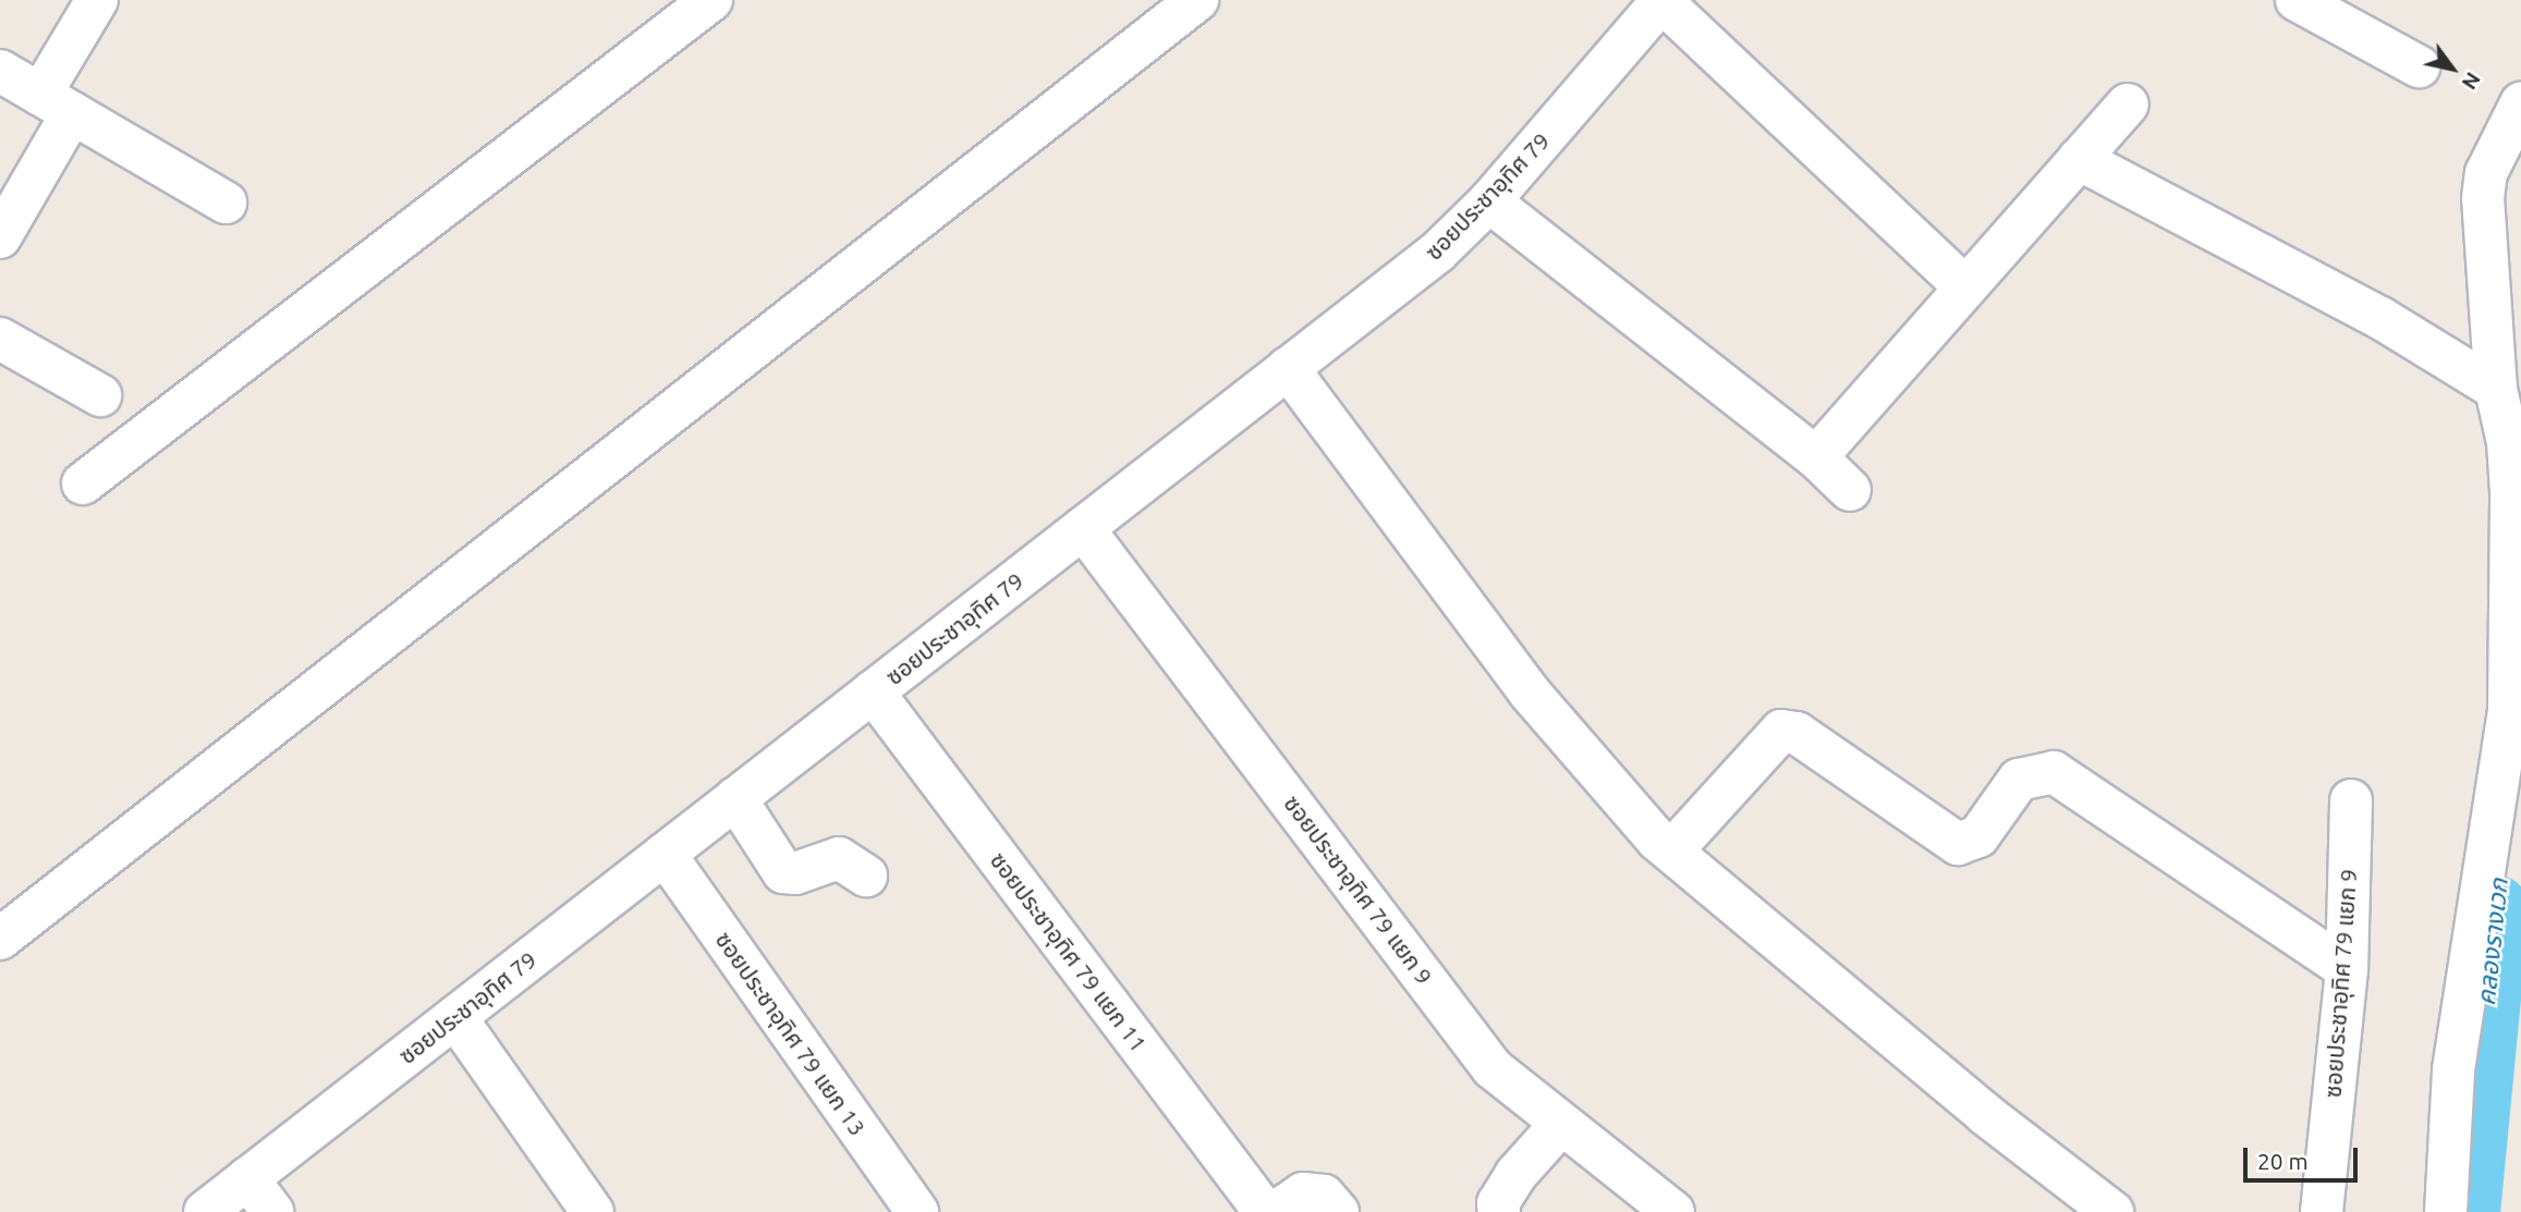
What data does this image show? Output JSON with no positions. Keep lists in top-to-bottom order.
{
  "streets": {
    "street": [
      "ซอยประชาอุทิศ 79",
      "ซอยประชาอุทิศ 79 แยก 9",
      "ซอยประชาอุทิศ 79 แยก 11",
      "ซอยประชาอุทิศ 79 แยก 13"
    ]
  },
  "crossings": [
    ["ซอยประชาอุทิศ 79", "ซอยประชาอุทิศ 79 แยก 9"],
    ["ซอยประชาอุทิศ 79", "ซอยประชาอุทิศ 79 แยก 11"],
    ["ซอยประชาอุทิศ 79", "ซอยประชาอุทิศ 79 แยก 13"]
  ],
  "water": ["คลองรางเวก"],
  "scale_bar": "20 m",
  "north": "bottom right"
}
